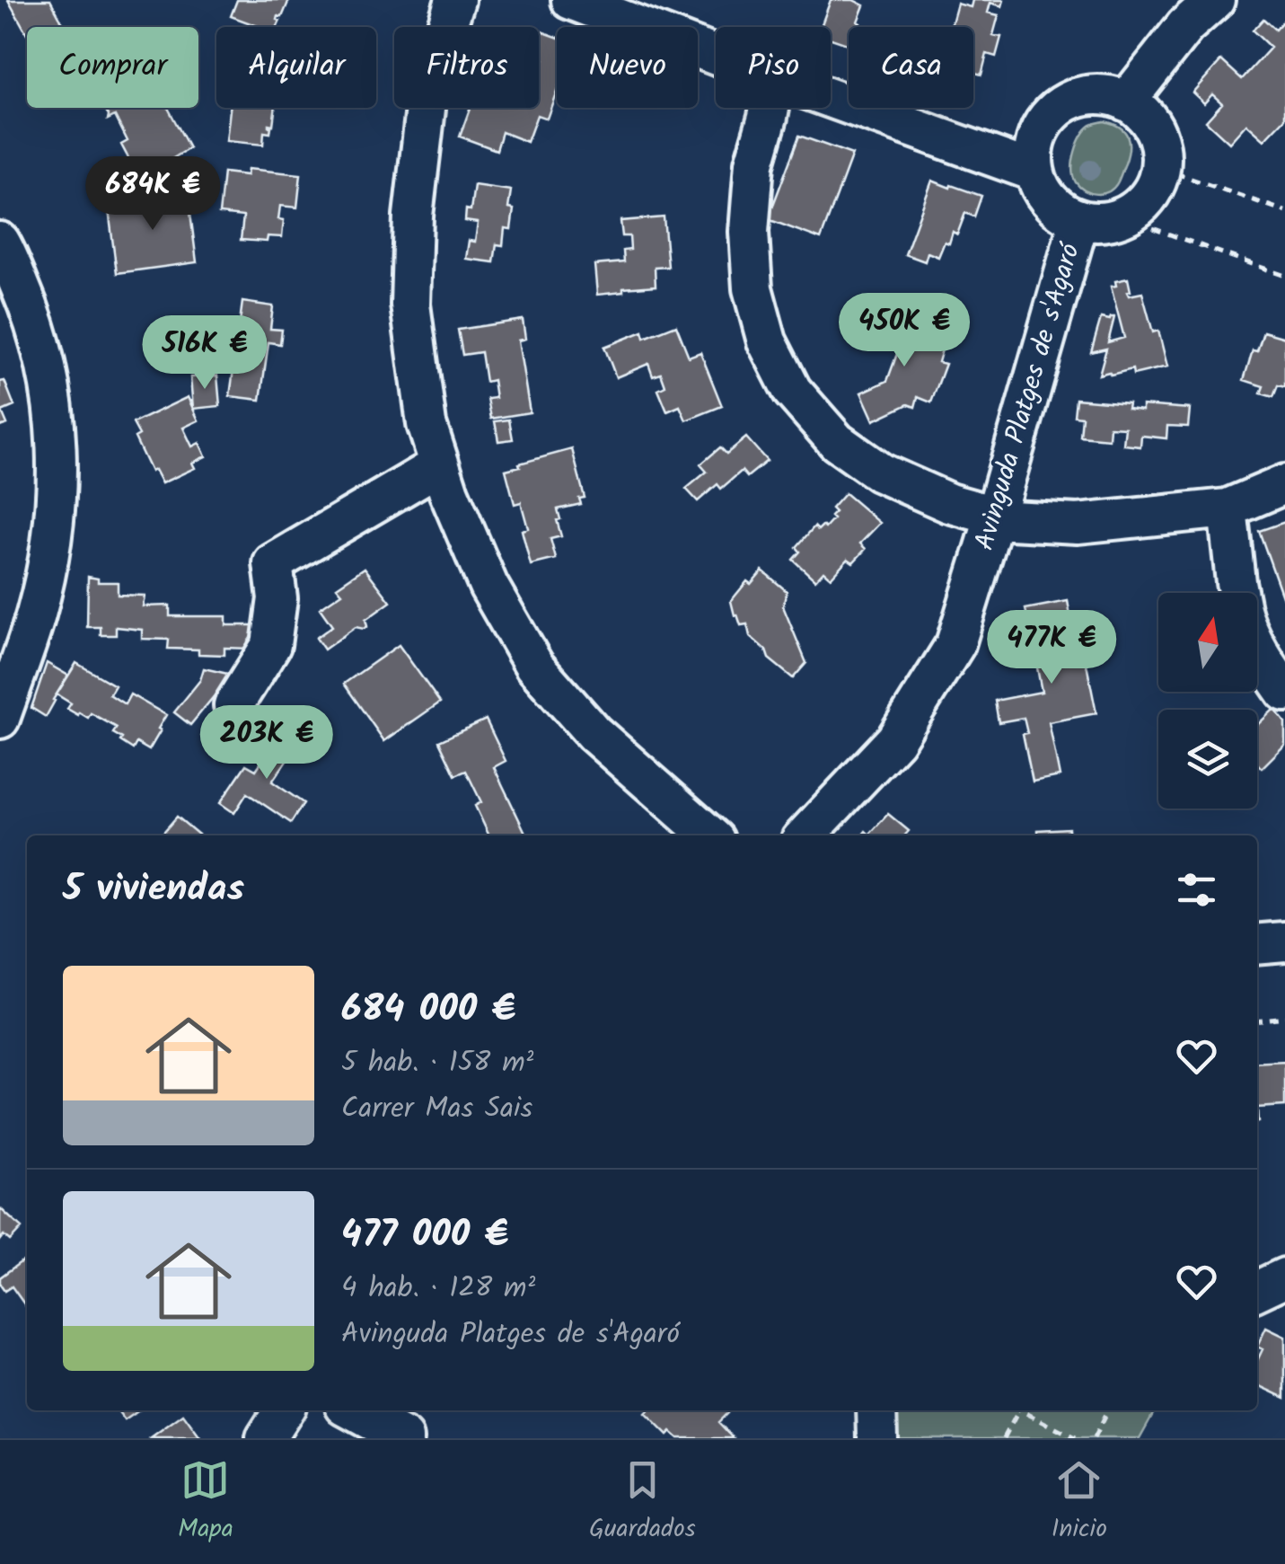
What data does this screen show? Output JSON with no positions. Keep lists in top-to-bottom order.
{
  "streets": {
    "street": ["Avinguda Platges de s'Agaró"]
  },
  "north": "top",
  "page": {
    "chip": [
      "Comprar",
      "Alquilar",
      "Filtros",
      "Nuevo",
      "Piso",
      "Casa"
    ],
    "price": [
      "684K €",
      "450K €",
      "516K €",
      "477K €",
      "203K €"
    ],
    "heading": "5 viviendas",
    "list": [
      {
        "name": "684 000 €",
        "note": "5 hab. · 158 m² · Carrer Mas Sais"
      },
      {
        "name": "477 000 €",
        "note": "4 hab. · 128 m² · Avinguda Platges de s'Agaró"
      }
    ],
    "tabs": ["Mapa", "Guardados", "Inicio"]
  }
}
